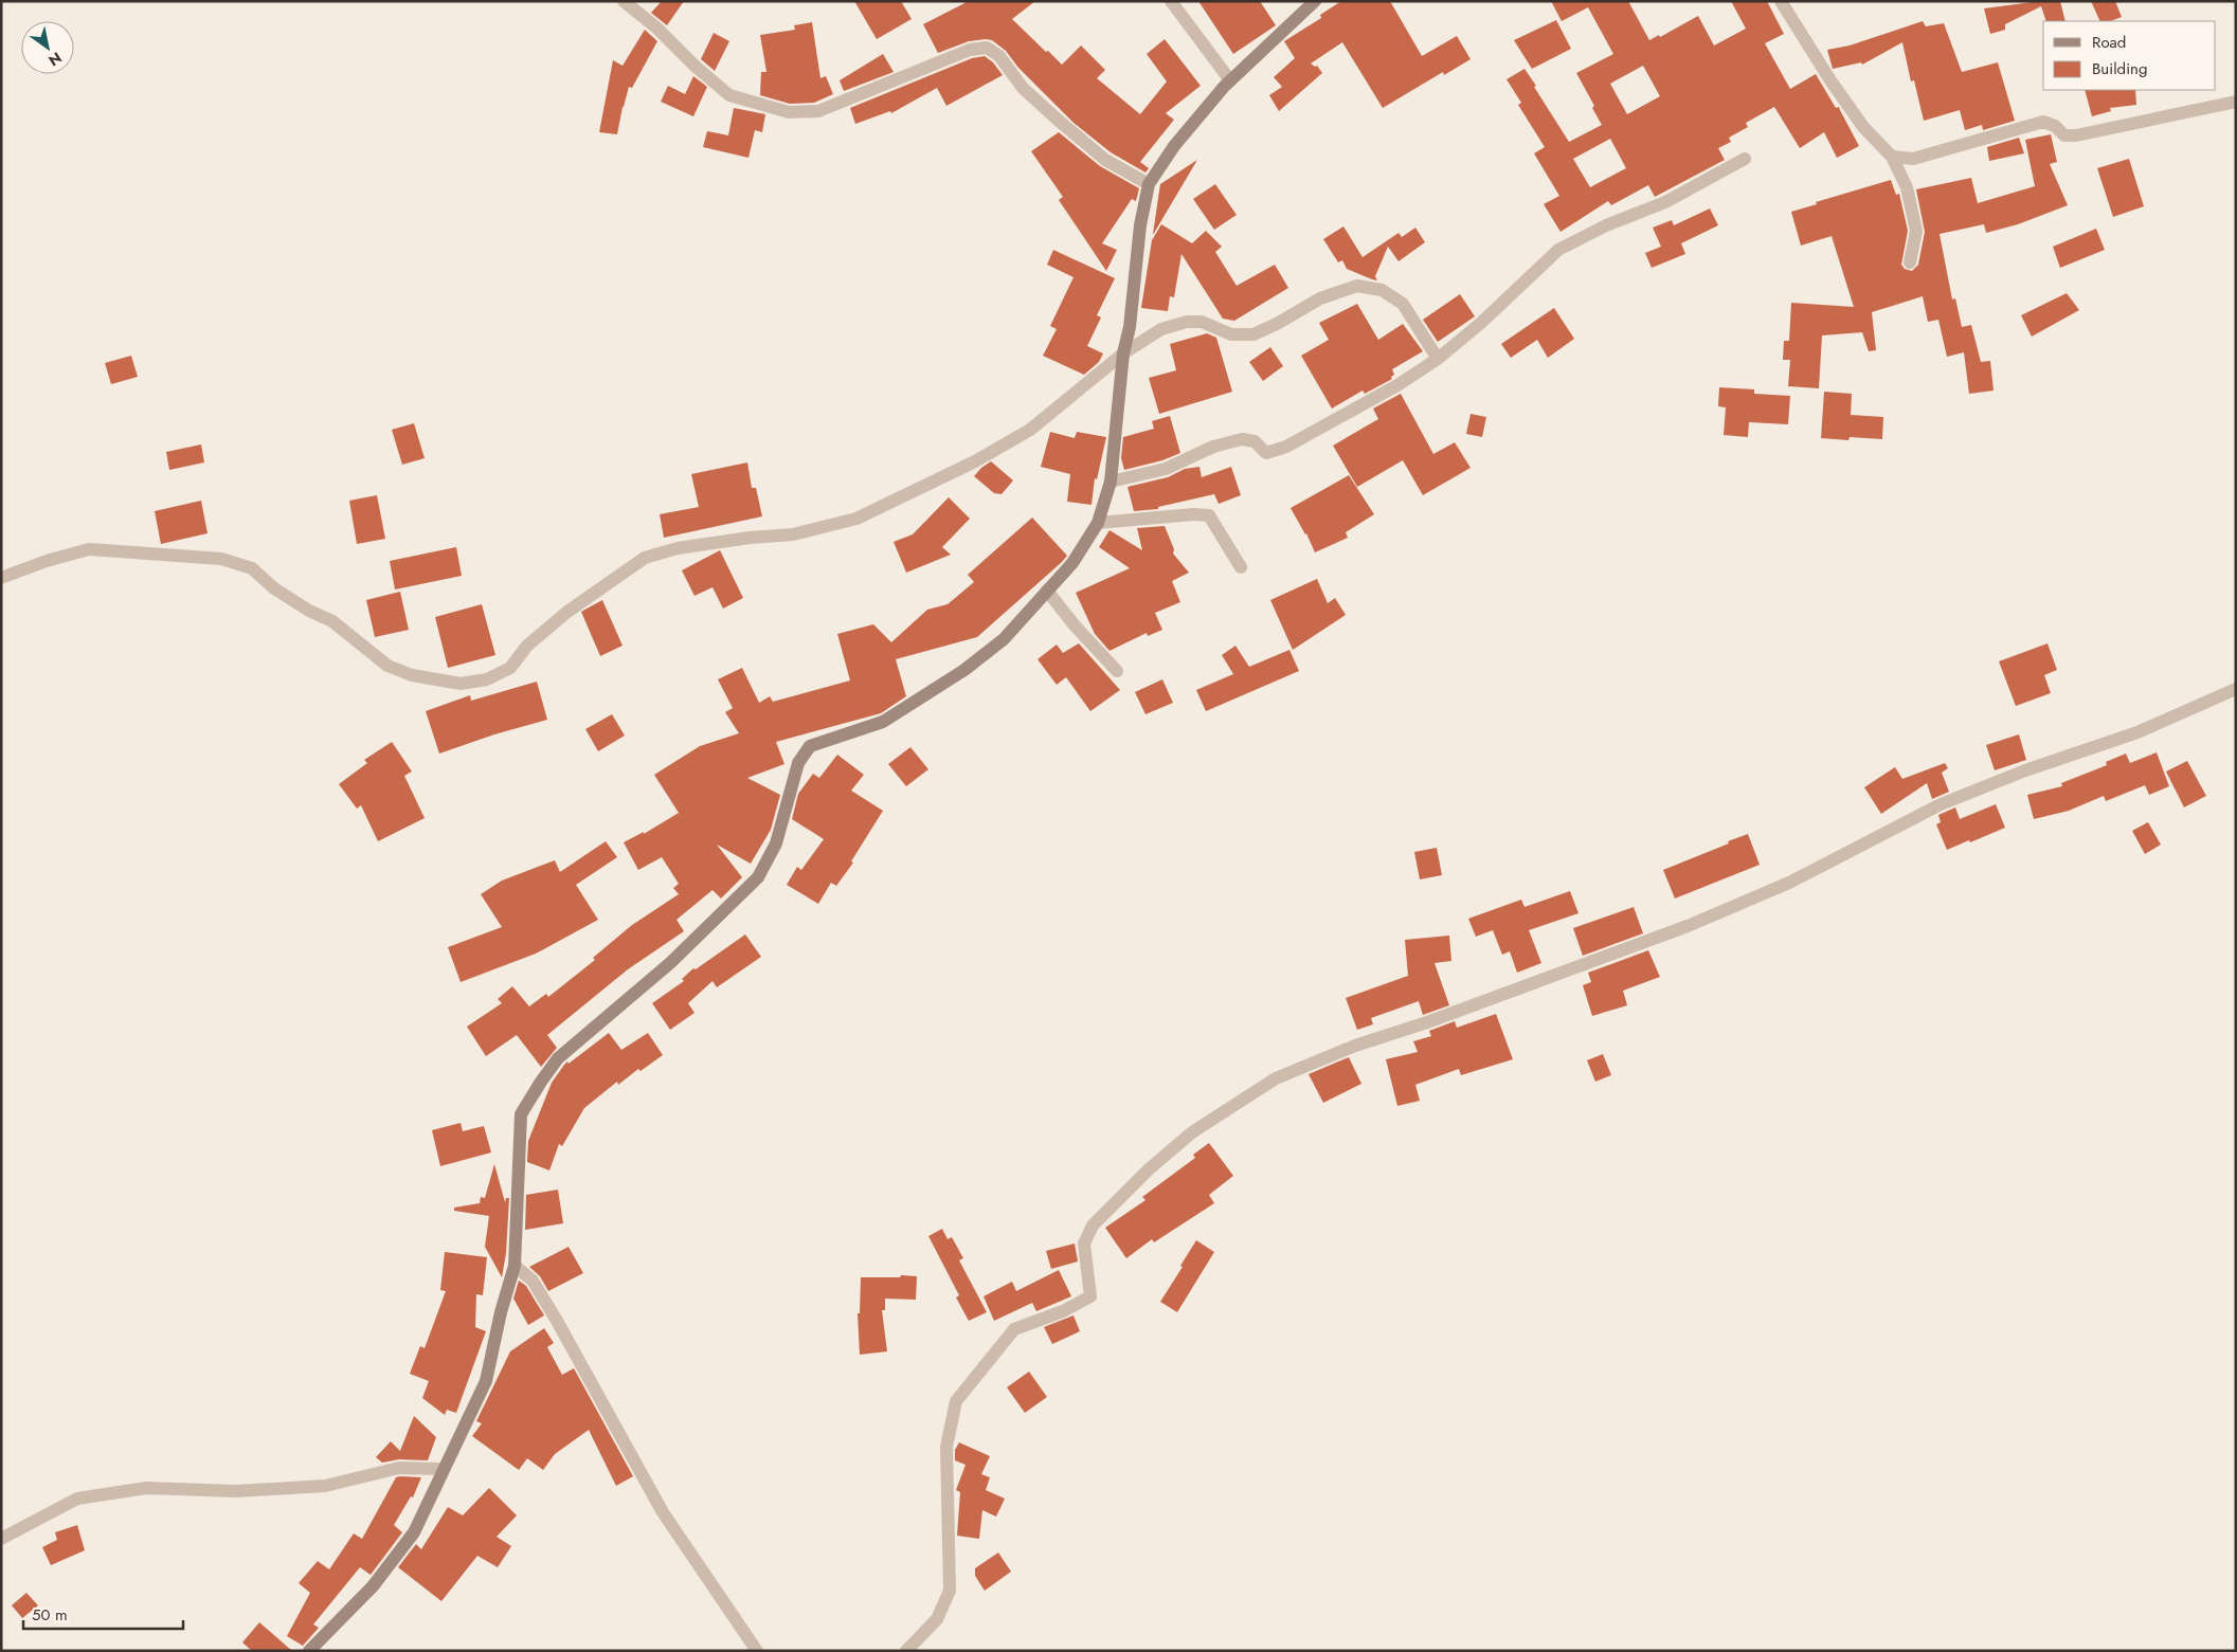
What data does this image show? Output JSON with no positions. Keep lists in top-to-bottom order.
{
  "legend": ["Road", "Building"],
  "scale_bar": "50 m",
  "north": "bottom right"
}
